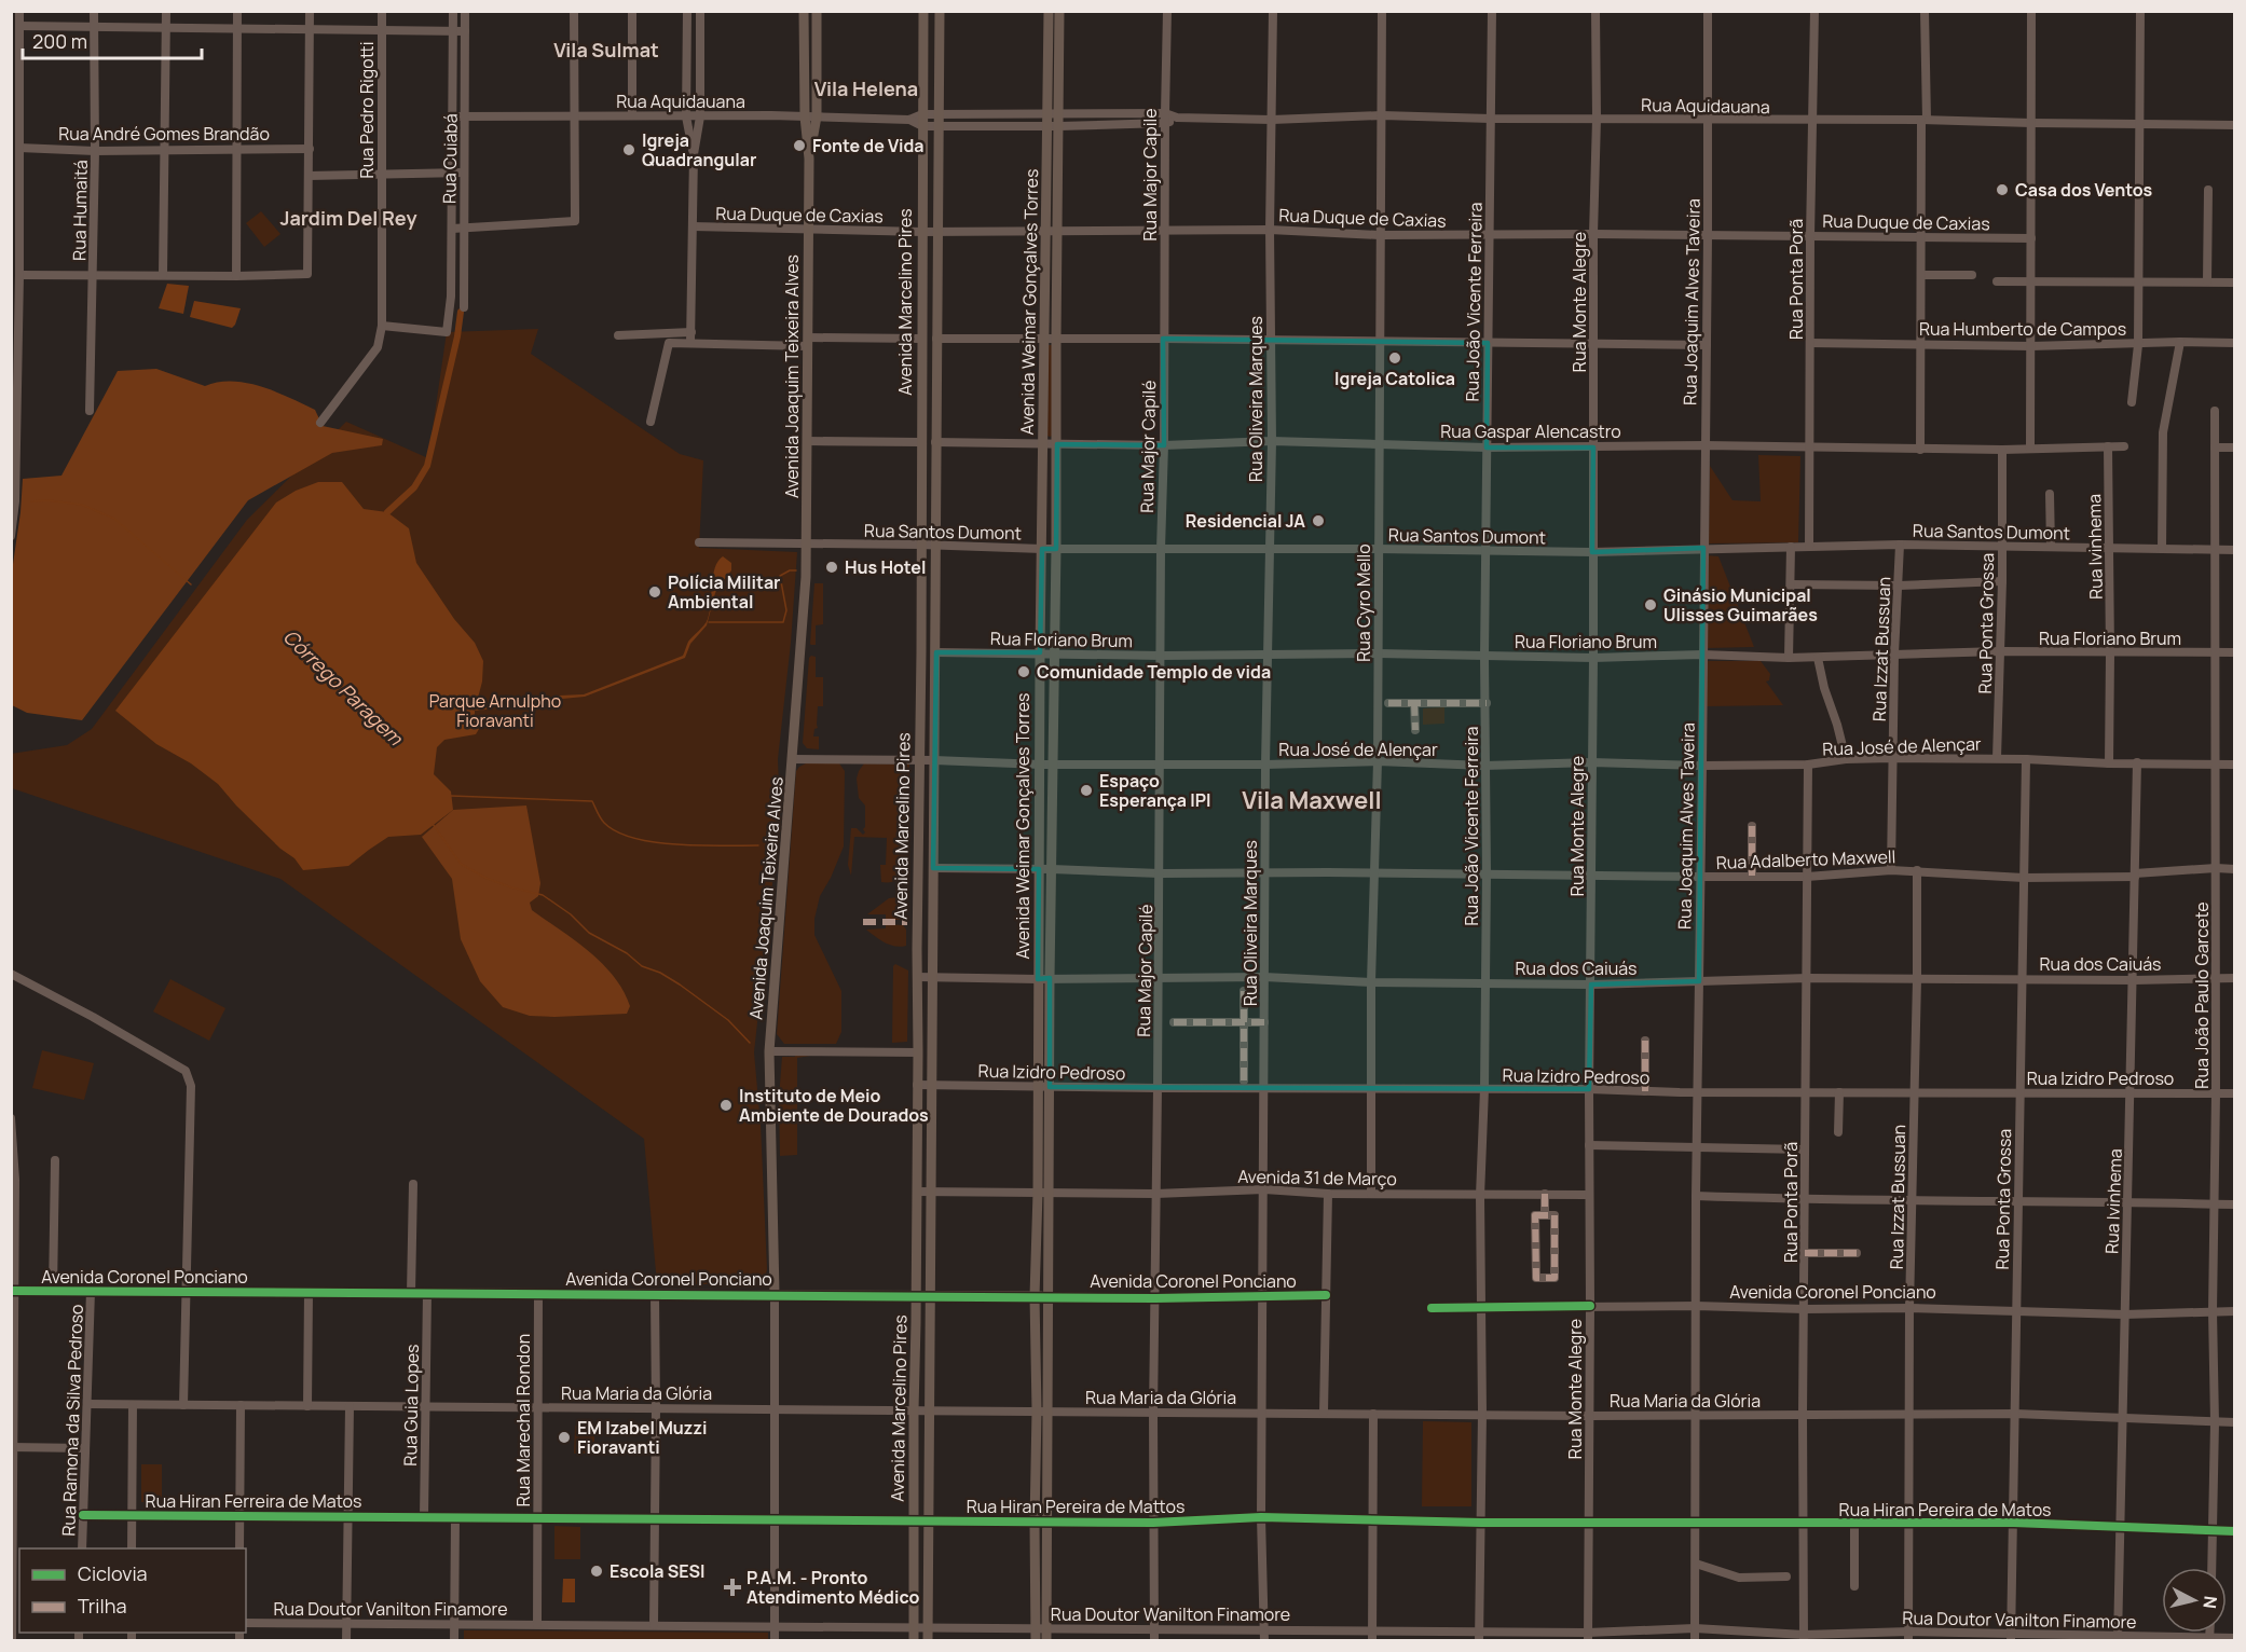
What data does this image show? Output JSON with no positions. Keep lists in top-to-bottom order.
{
  "streets": {
    "main road": [
      "Avenida Marcelino Pires",
      "Avenida Weimar Gonçalves Torres",
      "Avenida Joaquim Teixeira Alves",
      "Avenida Coronel Ponciano"
    ],
    "street": [
      "Rua Aquidauana",
      "Rua Pedro Rigotti",
      "Rua André Gomes Brandão",
      "Rua Cuiabá",
      "Rua Major Capile",
      "Rua Humaitá",
      "Rua Duque de Caxias",
      "Rua Ponta Porã",
      "Rua João Vicente Ferreira",
      "Rua Monte Alegre",
      "Rua Joaquim Alves Taveira",
      "Rua Humberto de Campos",
      "Rua Oliveira Marques",
      "Rua Gaspar Alencastro",
      "Rua Major Capilé",
      "Rua Santos Dumont",
      "Rua Ivinhema",
      "Rua Cyro Mello",
      "Rua Ponta Grossa",
      "Rua Floriano Brum",
      "Rua Izzat Bussuan",
      "Rua José de Alençar",
      "Rua Adalberto Maxwell",
      "Rua dos Caiuás",
      "Rua João Paulo Garcete",
      "Rua Izidro Pedroso",
      "Avenida 31 de Março",
      "Rua Maria da Glória",
      "Rua Guia Lopes",
      "Rua Ramona da Silva Pedroso",
      "Rua Marechal Rondon",
      "Rua Hiran Ferreira de Matos",
      "Rua Hiran Pereira de Mattos",
      "Rua Hiran Pereira de Matos",
      "Rua Doutor Vanilton Finamore",
      "Rua Doutor Wanilton Finamore"
    ]
  },
  "crossings": [
    ["Rua Aquidauana", "Rua Cuiabá"],
    ["Rua Aquidauana", "Rua Major Capile"],
    ["Rua Aquidauana", "Rua Ponta Porã"],
    ["Rua Aquidauana", "Avenida Marcelino Pires"],
    ["Rua Aquidauana", "Avenida Weimar Gonçalves Torres"],
    ["Rua Aquidauana", "Rua João Vicente Ferreira"],
    ["Rua Aquidauana", "Rua Monte Alegre"],
    ["Rua Aquidauana", "Rua Joaquim Alves Taveira"],
    ["Rua Aquidauana", "Avenida Joaquim Teixeira Alves"],
    ["Rua Aquidauana", "Rua Oliveira Marques"],
    ["Rua Aquidauana", "Rua Cyro Mello"],
    ["Rua Pedro Rigotti", "Rua Cuiabá"],
    ["Rua André Gomes Brandão", "Rua Humaitá"],
    ["Rua Major Capile", "Rua Duque de Caxias"],
    ["Rua Major Capile", "Rua Major Capilé"],
    ["Rua Duque de Caxias", "Rua Ponta Porã"],
    ["Rua Duque de Caxias", "Avenida Marcelino Pires"],
    ["Rua Duque de Caxias", "Avenida Weimar Gonçalves Torres"],
    ["Rua Duque de Caxias", "Rua João Vicente Ferreira"],
    ["Rua Duque de Caxias", "Rua Monte Alegre"],
    ["Rua Duque de Caxias", "Rua Joaquim Alves Taveira"],
    ["Rua Duque de Caxias", "Avenida Joaquim Teixeira Alves"],
    ["Rua Duque de Caxias", "Rua Oliveira Marques"],
    ["Rua Duque de Caxias", "Rua Cyro Mello"],
    ["Rua Ponta Porã", "Rua Humberto de Campos"],
    ["Rua Ponta Porã", "Rua Gaspar Alencastro"],
    ["Rua Ponta Porã", "Rua Santos Dumont"],
    ["Rua Ponta Porã", "Rua José de Alençar"],
    ["Rua Ponta Porã", "Rua Adalberto Maxwell"],
    ["Rua Ponta Porã", "Rua dos Caiuás"],
    ["Rua Ponta Porã", "Rua Izidro Pedroso"],
    ["Rua Ponta Porã", "Avenida Coronel Ponciano"],
    ["Rua Ponta Porã", "Rua Maria da Glória"],
    ["Rua Ponta Porã", "Rua Hiran Pereira de Matos"],
    ["Rua Ponta Porã", "Rua Doutor Vanilton Finamore"],
    ["Rua Ponta Porã", "Rua Doutor Wanilton Finamore"],
    ["Avenida Marcelino Pires", "Rua Gaspar Alencastro"],
    ["Avenida Marcelino Pires", "Rua Santos Dumont"],
    ["Avenida Marcelino Pires", "Rua Floriano Brum"],
    ["Avenida Marcelino Pires", "Rua José de Alençar"],
    ["Avenida Marcelino Pires", "Rua Adalberto Maxwell"],
    ["Avenida Marcelino Pires", "Rua dos Caiuás"],
    ["Avenida Marcelino Pires", "Rua Izidro Pedroso"],
    ["Avenida Marcelino Pires", "Avenida 31 de Março"],
    ["Avenida Marcelino Pires", "Avenida Coronel Ponciano"],
    ["Avenida Marcelino Pires", "Rua Maria da Glória"],
    ["Avenida Marcelino Pires", "Rua Hiran Pereira de Mattos"],
    ["Avenida Marcelino Pires", "Rua Doutor Wanilton Finamore"],
    ["Avenida Weimar Gonçalves Torres", "Rua Gaspar Alencastro"],
    ["Avenida Weimar Gonçalves Torres", "Rua Santos Dumont"],
    ["Avenida Weimar Gonçalves Torres", "Rua Floriano Brum"],
    ["Avenida Weimar Gonçalves Torres", "Rua José de Alençar"],
    ["Avenida Weimar Gonçalves Torres", "Rua Adalberto Maxwell"],
    ["Avenida Weimar Gonçalves Torres", "Rua dos Caiuás"],
    ["Avenida Weimar Gonçalves Torres", "Rua Izidro Pedroso"],
    ["Avenida Weimar Gonçalves Torres", "Avenida 31 de Março"],
    ["Avenida Weimar Gonçalves Torres", "Avenida Coronel Ponciano"],
    ["Avenida Weimar Gonçalves Torres", "Rua Maria da Glória"],
    ["Avenida Weimar Gonçalves Torres", "Rua Hiran Pereira de Mattos"],
    ["Avenida Weimar Gonçalves Torres", "Rua Doutor Wanilton Finamore"],
    ["Rua João Vicente Ferreira", "Rua Gaspar Alencastro"],
    ["Rua João Vicente Ferreira", "Rua Santos Dumont"],
    ["Rua João Vicente Ferreira", "Rua Floriano Brum"],
    ["Rua João Vicente Ferreira", "Rua José de Alençar"],
    ["Rua João Vicente Ferreira", "Rua Adalberto Maxwell"],
    ["Rua João Vicente Ferreira", "Rua dos Caiuás"],
    ["Rua João Vicente Ferreira", "Rua Izidro Pedroso"],
    ["Rua João Vicente Ferreira", "Avenida 31 de Março"],
    ["Rua João Vicente Ferreira", "Avenida Coronel Ponciano"],
    ["Rua João Vicente Ferreira", "Rua Maria da Glória"],
    ["Rua João Vicente Ferreira", "Rua Hiran Pereira de Mattos"],
    ["Rua João Vicente Ferreira", "Rua Doutor Wanilton Finamore"],
    ["Rua Monte Alegre", "Rua Gaspar Alencastro"],
    ["Rua Monte Alegre", "Rua Santos Dumont"],
    ["Rua Monte Alegre", "Rua Floriano Brum"],
    ["Rua Monte Alegre", "Rua José de Alençar"],
    ["Rua Monte Alegre", "Rua Adalberto Maxwell"],
    ["Rua Monte Alegre", "Rua dos Caiuás"],
    ["Rua Monte Alegre", "Rua Izidro Pedroso"],
    ["Rua Monte Alegre", "Avenida 31 de Março"],
    ["Rua Monte Alegre", "Avenida Coronel Ponciano"],
    ["Rua Monte Alegre", "Rua Maria da Glória"],
    ["Rua Monte Alegre", "Rua Hiran Pereira de Mattos"],
    ["Rua Monte Alegre", "Rua Doutor Wanilton Finamore"],
    ["Rua Joaquim Alves Taveira", "Rua Gaspar Alencastro"],
    ["Rua Joaquim Alves Taveira", "Rua Santos Dumont"],
    ["Rua Joaquim Alves Taveira", "Rua Floriano Brum"],
    ["Rua Joaquim Alves Taveira", "Rua José de Alençar"],
    ["Rua Joaquim Alves Taveira", "Rua Adalberto Maxwell"],
    ["Rua Joaquim Alves Taveira", "Rua dos Caiuás"],
    ["Rua Joaquim Alves Taveira", "Rua Izidro Pedroso"],
    ["Rua Joaquim Alves Taveira", "Avenida Coronel Ponciano"],
    ["Rua Joaquim Alves Taveira", "Rua Maria da Glória"],
    ["Rua Joaquim Alves Taveira", "Rua Hiran Pereira de Mattos"],
    ["Rua Joaquim Alves Taveira", "Rua Hiran Pereira de Matos"],
    ["Rua Joaquim Alves Taveira", "Rua Doutor Wanilton Finamore"],
    ["Avenida Joaquim Teixeira Alves", "Rua Santos Dumont"],
    ["Avenida Joaquim Teixeira Alves", "Rua José de Alençar"],
    ["Avenida Joaquim Teixeira Alves", "Avenida Coronel Ponciano"],
    ["Avenida Joaquim Teixeira Alves", "Rua Maria da Glória"],
    ["Avenida Joaquim Teixeira Alves", "Rua Hiran Pereira de Mattos"],
    ["Avenida Joaquim Teixeira Alves", "Rua Doutor Wanilton Finamore"],
    ["Rua Oliveira Marques", "Rua Gaspar Alencastro"],
    ["Rua Oliveira Marques", "Rua Santos Dumont"],
    ["Rua Oliveira Marques", "Rua Floriano Brum"],
    ["Rua Oliveira Marques", "Rua José de Alençar"],
    ["Rua Oliveira Marques", "Rua Adalberto Maxwell"],
    ["Rua Oliveira Marques", "Rua dos Caiuás"],
    ["Rua Oliveira Marques", "Rua Izidro Pedroso"],
    ["Rua Oliveira Marques", "Avenida 31 de Março"],
    ["Rua Oliveira Marques", "Avenida Coronel Ponciano"],
    ["Rua Oliveira Marques", "Rua Maria da Glória"],
    ["Rua Oliveira Marques", "Rua Hiran Pereira de Mattos"],
    ["Rua Oliveira Marques", "Rua Doutor Wanilton Finamore"],
    ["Rua Gaspar Alencastro", "Rua Major Capilé"],
    ["Rua Gaspar Alencastro", "Rua Ivinhema"],
    ["Rua Gaspar Alencastro", "Rua Cyro Mello"],
    ["Rua Gaspar Alencastro", "Rua Ponta Grossa"],
    ["Rua Major Capilé", "Rua Santos Dumont"],
    ["Rua Major Capilé", "Rua Floriano Brum"],
    ["Rua Major Capilé", "Rua José de Alençar"],
    ["Rua Major Capilé", "Rua Adalberto Maxwell"],
    ["Rua Major Capilé", "Rua dos Caiuás"],
    ["Rua Major Capilé", "Rua Izidro Pedroso"],
    ["Rua Major Capilé", "Avenida 31 de Março"],
    ["Rua Major Capilé", "Avenida Coronel Ponciano"],
    ["Rua Major Capilé", "Rua Maria da Glória"],
    ["Rua Major Capilé", "Rua Hiran Pereira de Mattos"],
    ["Rua Major Capilé", "Rua Doutor Wanilton Finamore"],
    ["Rua Santos Dumont", "Rua Ivinhema"],
    ["Rua Santos Dumont", "Rua Cyro Mello"],
    ["Rua Santos Dumont", "Rua Ponta Grossa"],
    ["Rua Santos Dumont", "Rua Izzat Bussuan"],
    ["Rua Santos Dumont", "Rua João Paulo Garcete"],
    ["Rua Ivinhema", "Rua Floriano Brum"],
    ["Rua Ivinhema", "Rua José de Alençar"],
    ["Rua Ivinhema", "Rua Adalberto Maxwell"],
    ["Rua Ivinhema", "Rua dos Caiuás"],
    ["Rua Ivinhema", "Rua Izidro Pedroso"],
    ["Rua Ivinhema", "Avenida Coronel Ponciano"],
    ["Rua Ivinhema", "Rua Maria da Glória"],
    ["Rua Ivinhema", "Rua Hiran Pereira de Matos"],
    ["Rua Ivinhema", "Rua Doutor Vanilton Finamore"],
    ["Rua Cyro Mello", "Rua Floriano Brum"],
    ["Rua Cyro Mello", "Rua José de Alençar"],
    ["Rua Cyro Mello", "Rua Adalberto Maxwell"],
    ["Rua Cyro Mello", "Rua dos Caiuás"],
    ["Rua Cyro Mello", "Rua Izidro Pedroso"],
    ["Rua Cyro Mello", "Avenida 31 de Março"],
    ["Rua Ponta Grossa", "Rua Floriano Brum"],
    ["Rua Ponta Grossa", "Rua José de Alençar"],
    ["Rua Ponta Grossa", "Rua Adalberto Maxwell"],
    ["Rua Ponta Grossa", "Rua dos Caiuás"],
    ["Rua Ponta Grossa", "Rua Izidro Pedroso"],
    ["Rua Ponta Grossa", "Avenida Coronel Ponciano"],
    ["Rua Ponta Grossa", "Rua Maria da Glória"],
    ["Rua Ponta Grossa", "Rua Hiran Pereira de Matos"],
    ["Rua Ponta Grossa", "Rua Doutor Vanilton Finamore"],
    ["Rua Floriano Brum", "Rua Izzat Bussuan"],
    ["Rua Floriano Brum", "Rua João Paulo Garcete"],
    ["Rua Izzat Bussuan", "Rua José de Alençar"],
    ["Rua Izzat Bussuan", "Rua Adalberto Maxwell"],
    ["Rua Izzat Bussuan", "Rua dos Caiuás"],
    ["Rua Izzat Bussuan", "Rua Izidro Pedroso"],
    ["Rua Izzat Bussuan", "Avenida Coronel Ponciano"],
    ["Rua Izzat Bussuan", "Rua Maria da Glória"],
    ["Rua Izzat Bussuan", "Rua Hiran Pereira de Matos"],
    ["Rua Izzat Bussuan", "Rua Doutor Vanilton Finamore"],
    ["Rua José de Alençar", "Rua João Paulo Garcete"],
    ["Rua Adalberto Maxwell", "Rua João Paulo Garcete"],
    ["Rua dos Caiuás", "Rua João Paulo Garcete"],
    ["Rua João Paulo Garcete", "Rua Izidro Pedroso"],
    ["Rua João Paulo Garcete", "Avenida Coronel Ponciano"],
    ["Rua João Paulo Garcete", "Rua Maria da Glória"],
    ["Rua João Paulo Garcete", "Rua Hiran Pereira de Matos"],
    ["Avenida Coronel Ponciano", "Rua Guia Lopes"],
    ["Avenida Coronel Ponciano", "Rua Ramona da Silva Pedroso"],
    ["Avenida Coronel Ponciano", "Rua Marechal Rondon"],
    ["Rua Maria da Glória", "Rua Guia Lopes"],
    ["Rua Maria da Glória", "Rua Ramona da Silva Pedroso"],
    ["Rua Maria da Glória", "Rua Marechal Rondon"],
    ["Rua Guia Lopes", "Rua Hiran Ferreira de Matos"],
    ["Rua Ramona da Silva Pedroso", "Rua Hiran Ferreira de Matos"],
    ["Rua Marechal Rondon", "Rua Hiran Pereira de Mattos"],
    ["Rua Marechal Rondon", "Rua Doutor Vanilton Finamore"],
    ["Rua Marechal Rondon", "Rua Doutor Wanilton Finamore"],
    ["Rua Hiran Pereira de Mattos", "Rua Hiran Pereira de Matos"],
    ["Rua Doutor Vanilton Finamore", "Rua Doutor Wanilton Finamore"]
  ],
  "districts": [
    "Vila Sulmat",
    "Vila Helena",
    "Jardim Del Rey",
    "Vila Maxwell"
  ],
  "water": ["Córrego Paragem"],
  "parks": ["Parque Arnulpho Fioravanti"],
  "places": {
    "other": [
      "Fonte de Vida",
      "Igreja Quadrangular",
      "Casa dos Ventos",
      "Igreja Catolica",
      "Residencial JA",
      "Hus Hotel",
      "Polícia Militar Ambiental",
      "Ginásio Municipal Ulisses Guimarães",
      "Comunidade Templo de vida",
      "Espaço Esperança IPI",
      "Instituto de Meio Ambiente de Dourados",
      "EM Izabel Muzzi Fioravanti",
      "Escola SESI"
    ],
    "health": ["P.A.M. - Pronto Atendimento Médico"]
  },
  "legend": ["Ciclovia", "Trilha"],
  "scale_bar": "200 m",
  "north": "right"
}
